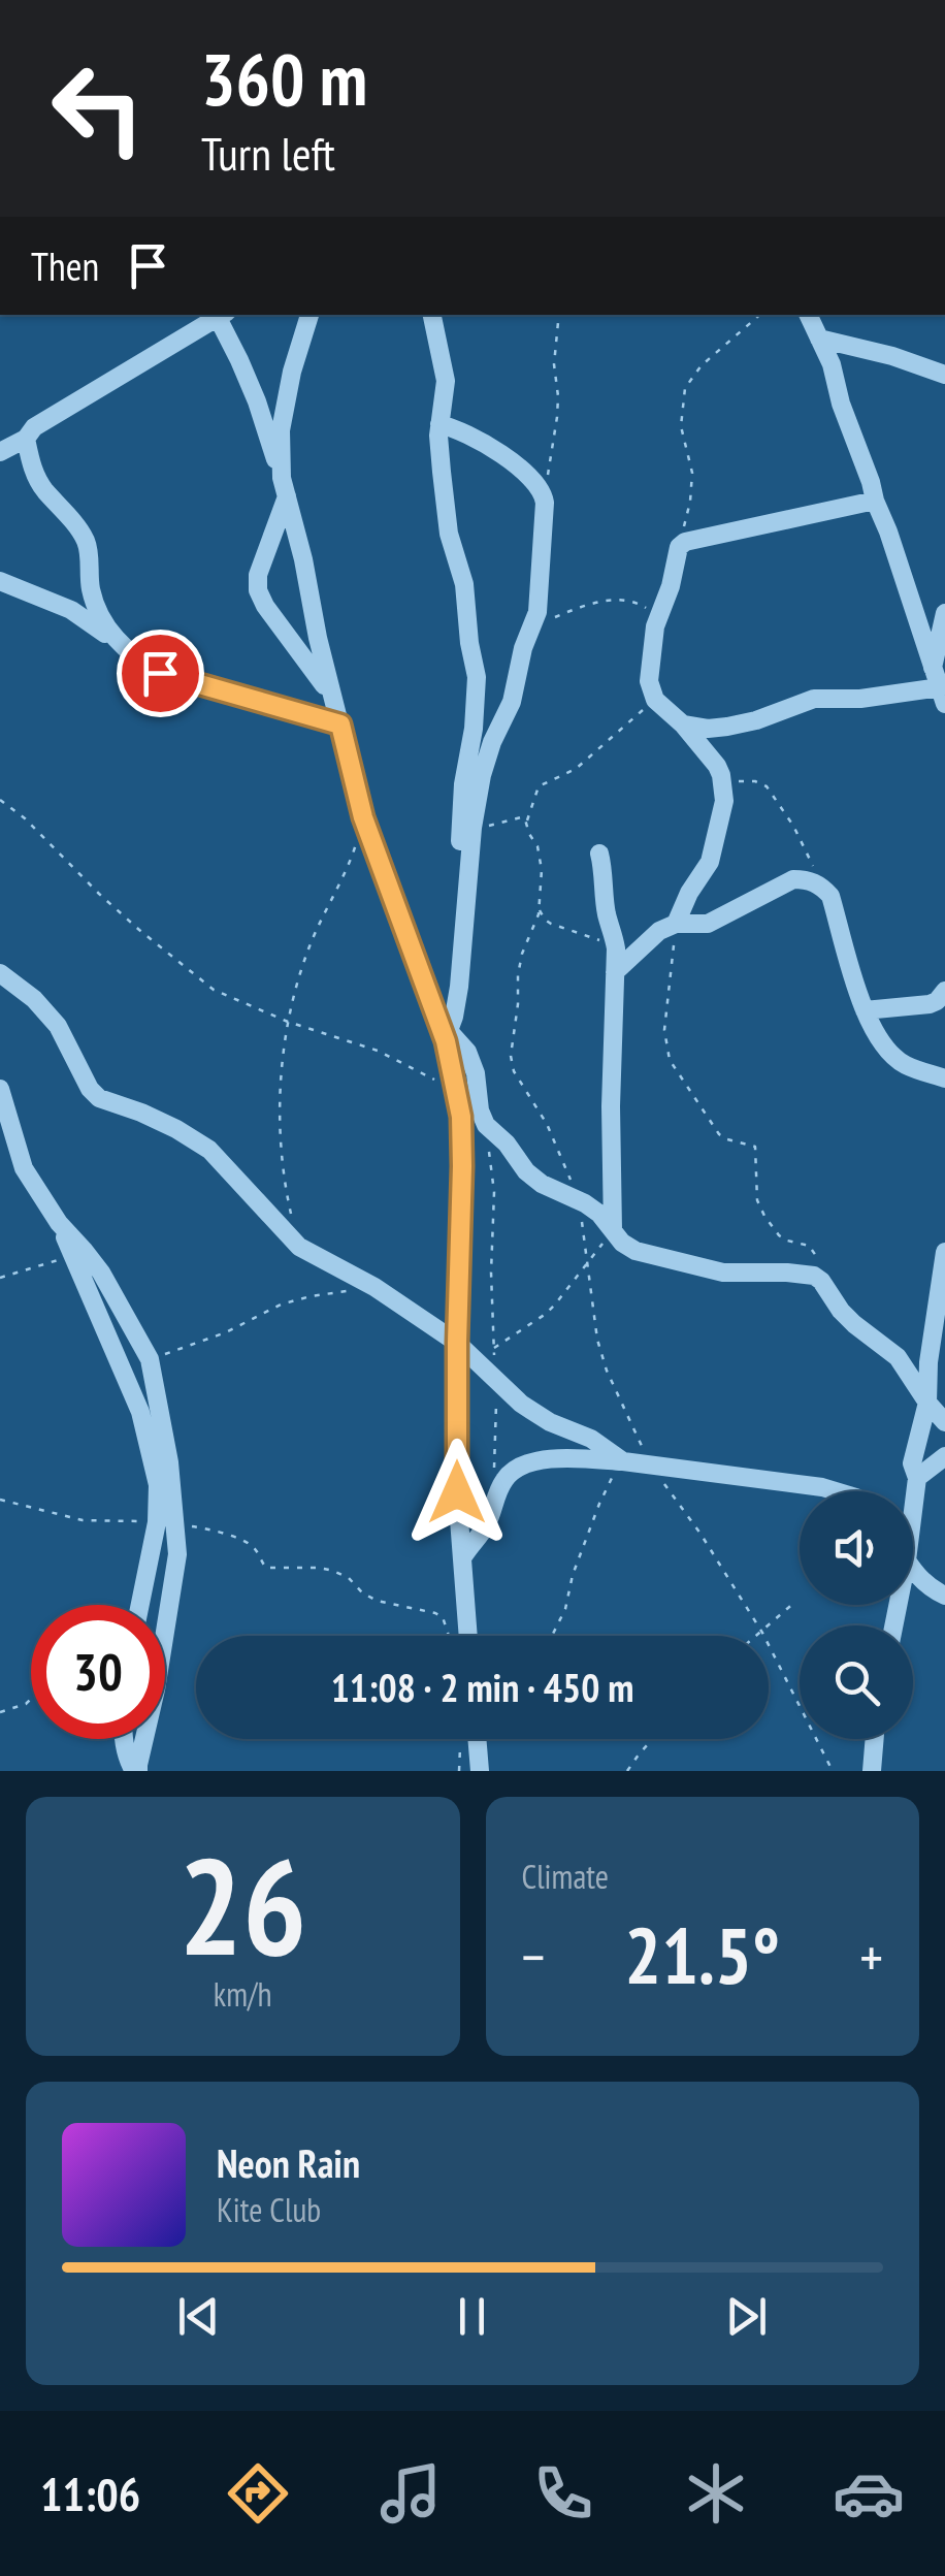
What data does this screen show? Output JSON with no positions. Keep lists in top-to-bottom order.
{
  "page": {
    "turn": ["360 m", "Turn left"],
    "then": "Then",
    "limit": "30",
    "trip": "11:08 · 2 min · 450 m",
    "tile": [
      ["26", "km/h"],
      "Climate"
    ],
    "heat": ["−", "21.5°", "+"],
    "song": ["Neon Rain", "Kite Club"],
    "tabs": "11:06"
  }
}
